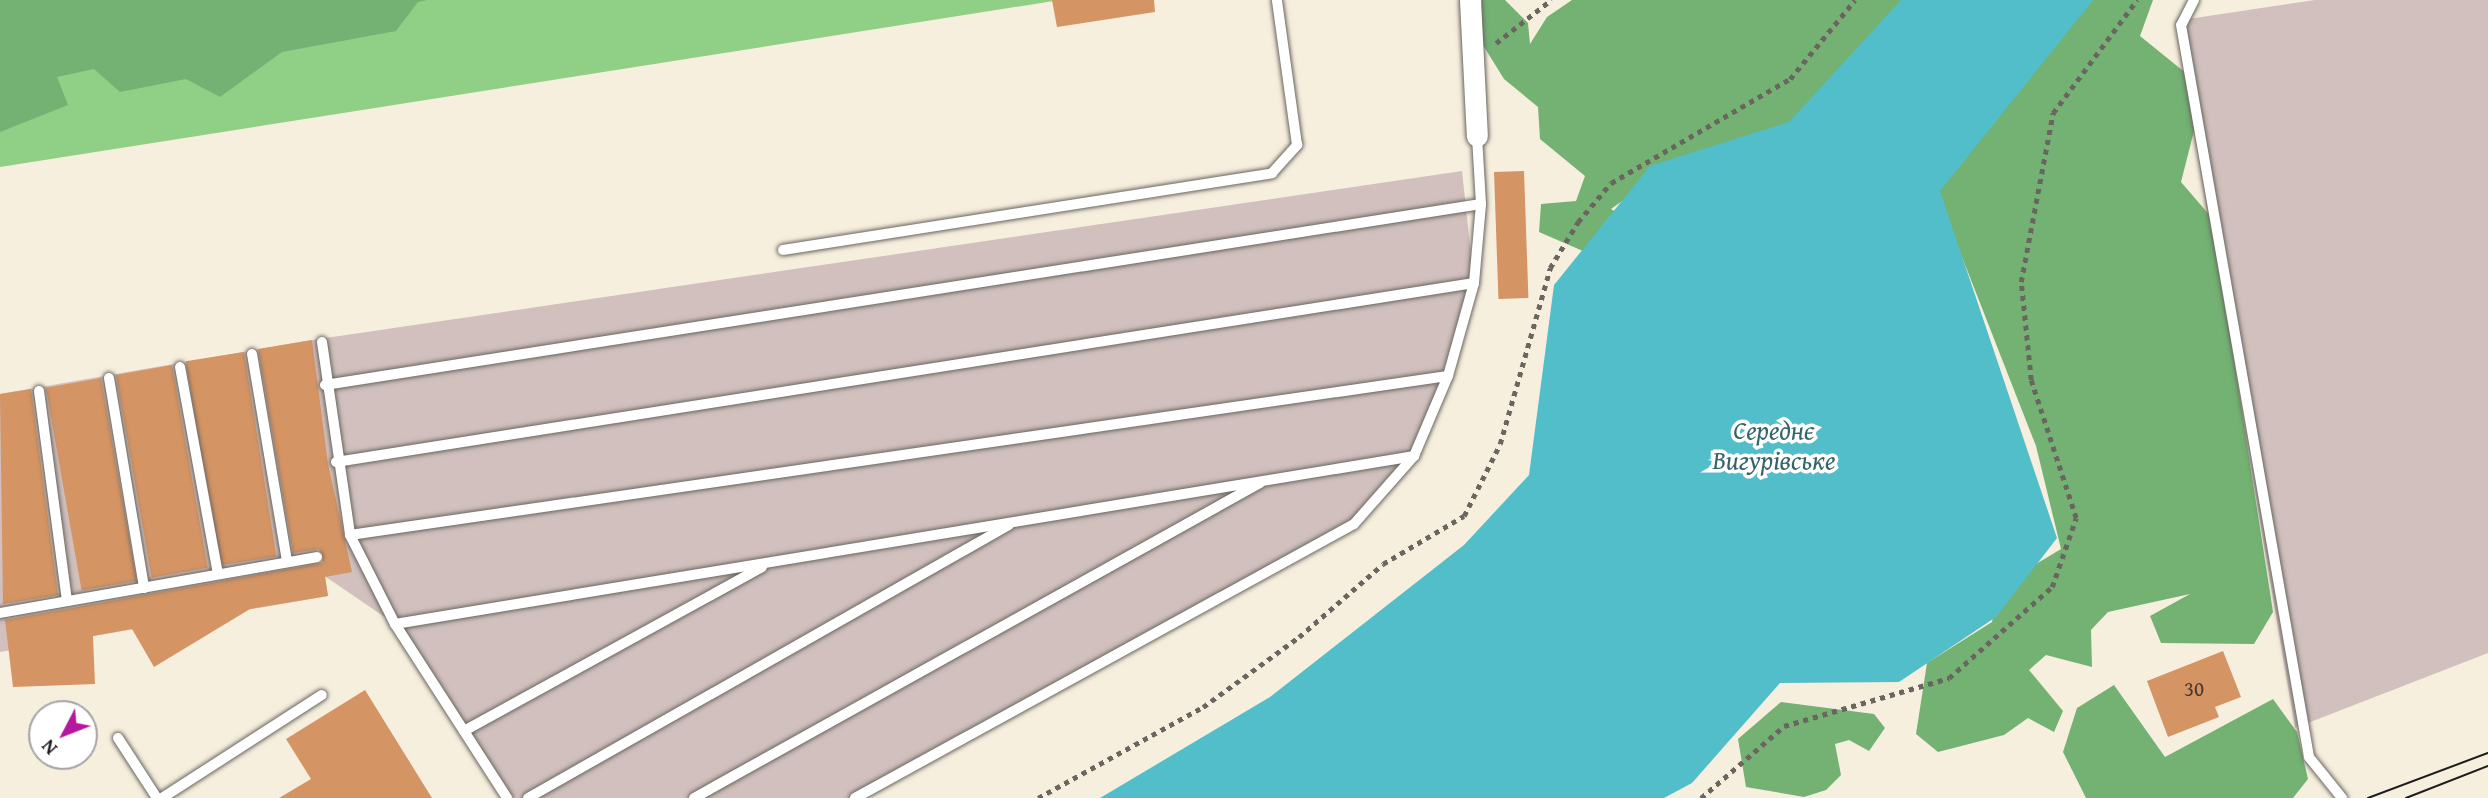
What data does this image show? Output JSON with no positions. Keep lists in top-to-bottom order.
{
  "water": ["Середнє Вигурівське"],
  "house_numbers": ["30"],
  "north": "bottom left"
}
